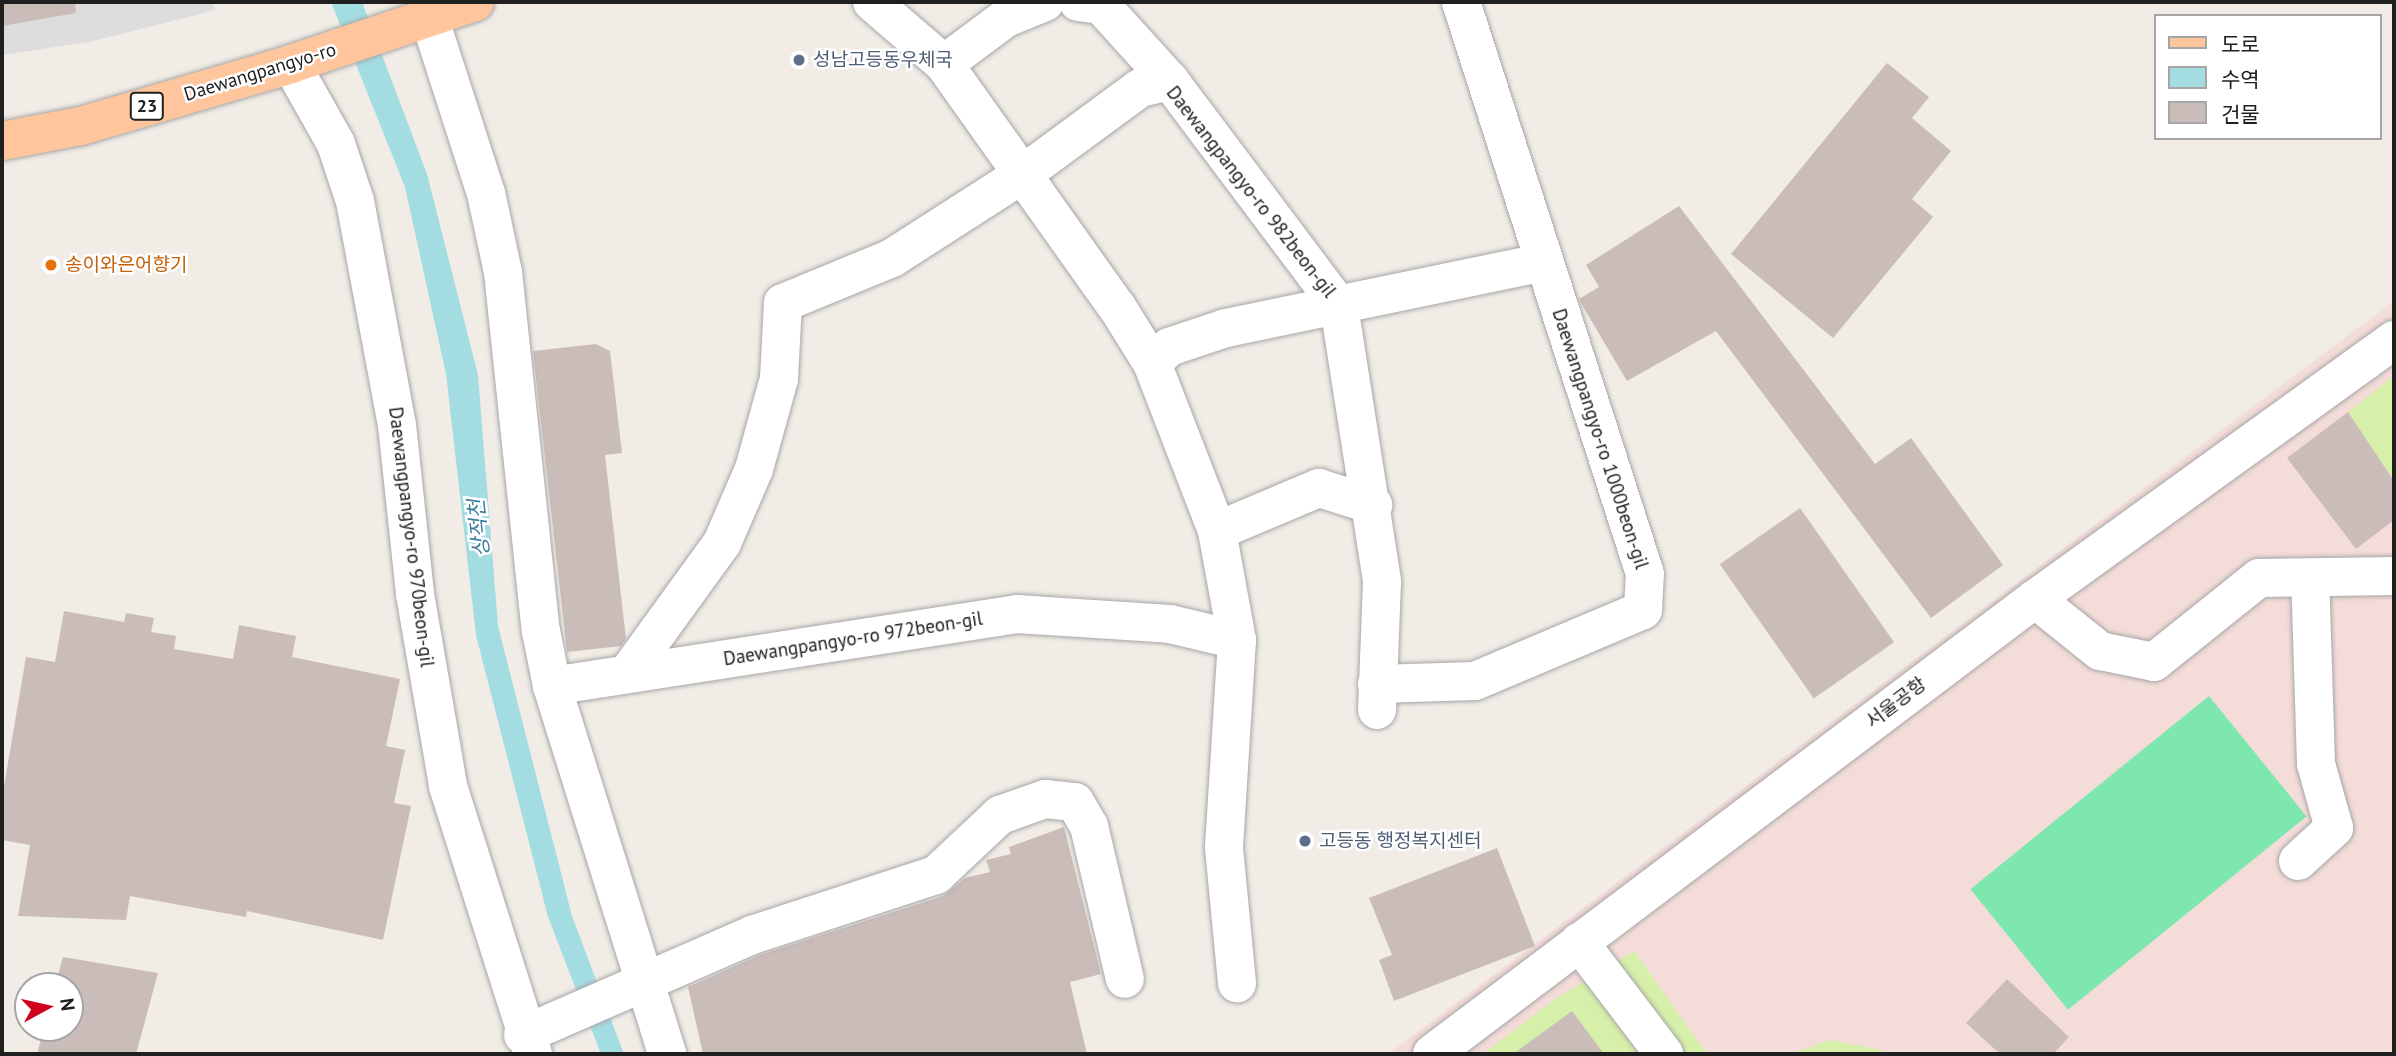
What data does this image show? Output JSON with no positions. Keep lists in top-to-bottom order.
{
  "streets": {
    "main road": ["Daewangpangyo-ro", "23"],
    "street": [
      "Daewangpangyo-ro 982beon-gil",
      "Daewangpangyo-ro 1000beon-gil",
      "Daewangpangyo-ro 970beon-gil",
      "Daewangpangyo-ro 972beon-gil",
      "서울공항"
    ]
  },
  "crossings": [
    ["Daewangpangyo-ro", "Daewangpangyo-ro 970beon-gil"],
    ["Daewangpangyo-ro 982beon-gil", "Daewangpangyo-ro 1000beon-gil"],
    ["Daewangpangyo-ro 982beon-gil", "Daewangpangyo-ro 972beon-gil"]
  ],
  "water": ["상적천"],
  "places": ["성남고등동우체국", "송이와은어향기", "고등동 행정복지센터"],
  "legend": ["도로", "수역", "건물"],
  "north": "right"
}
